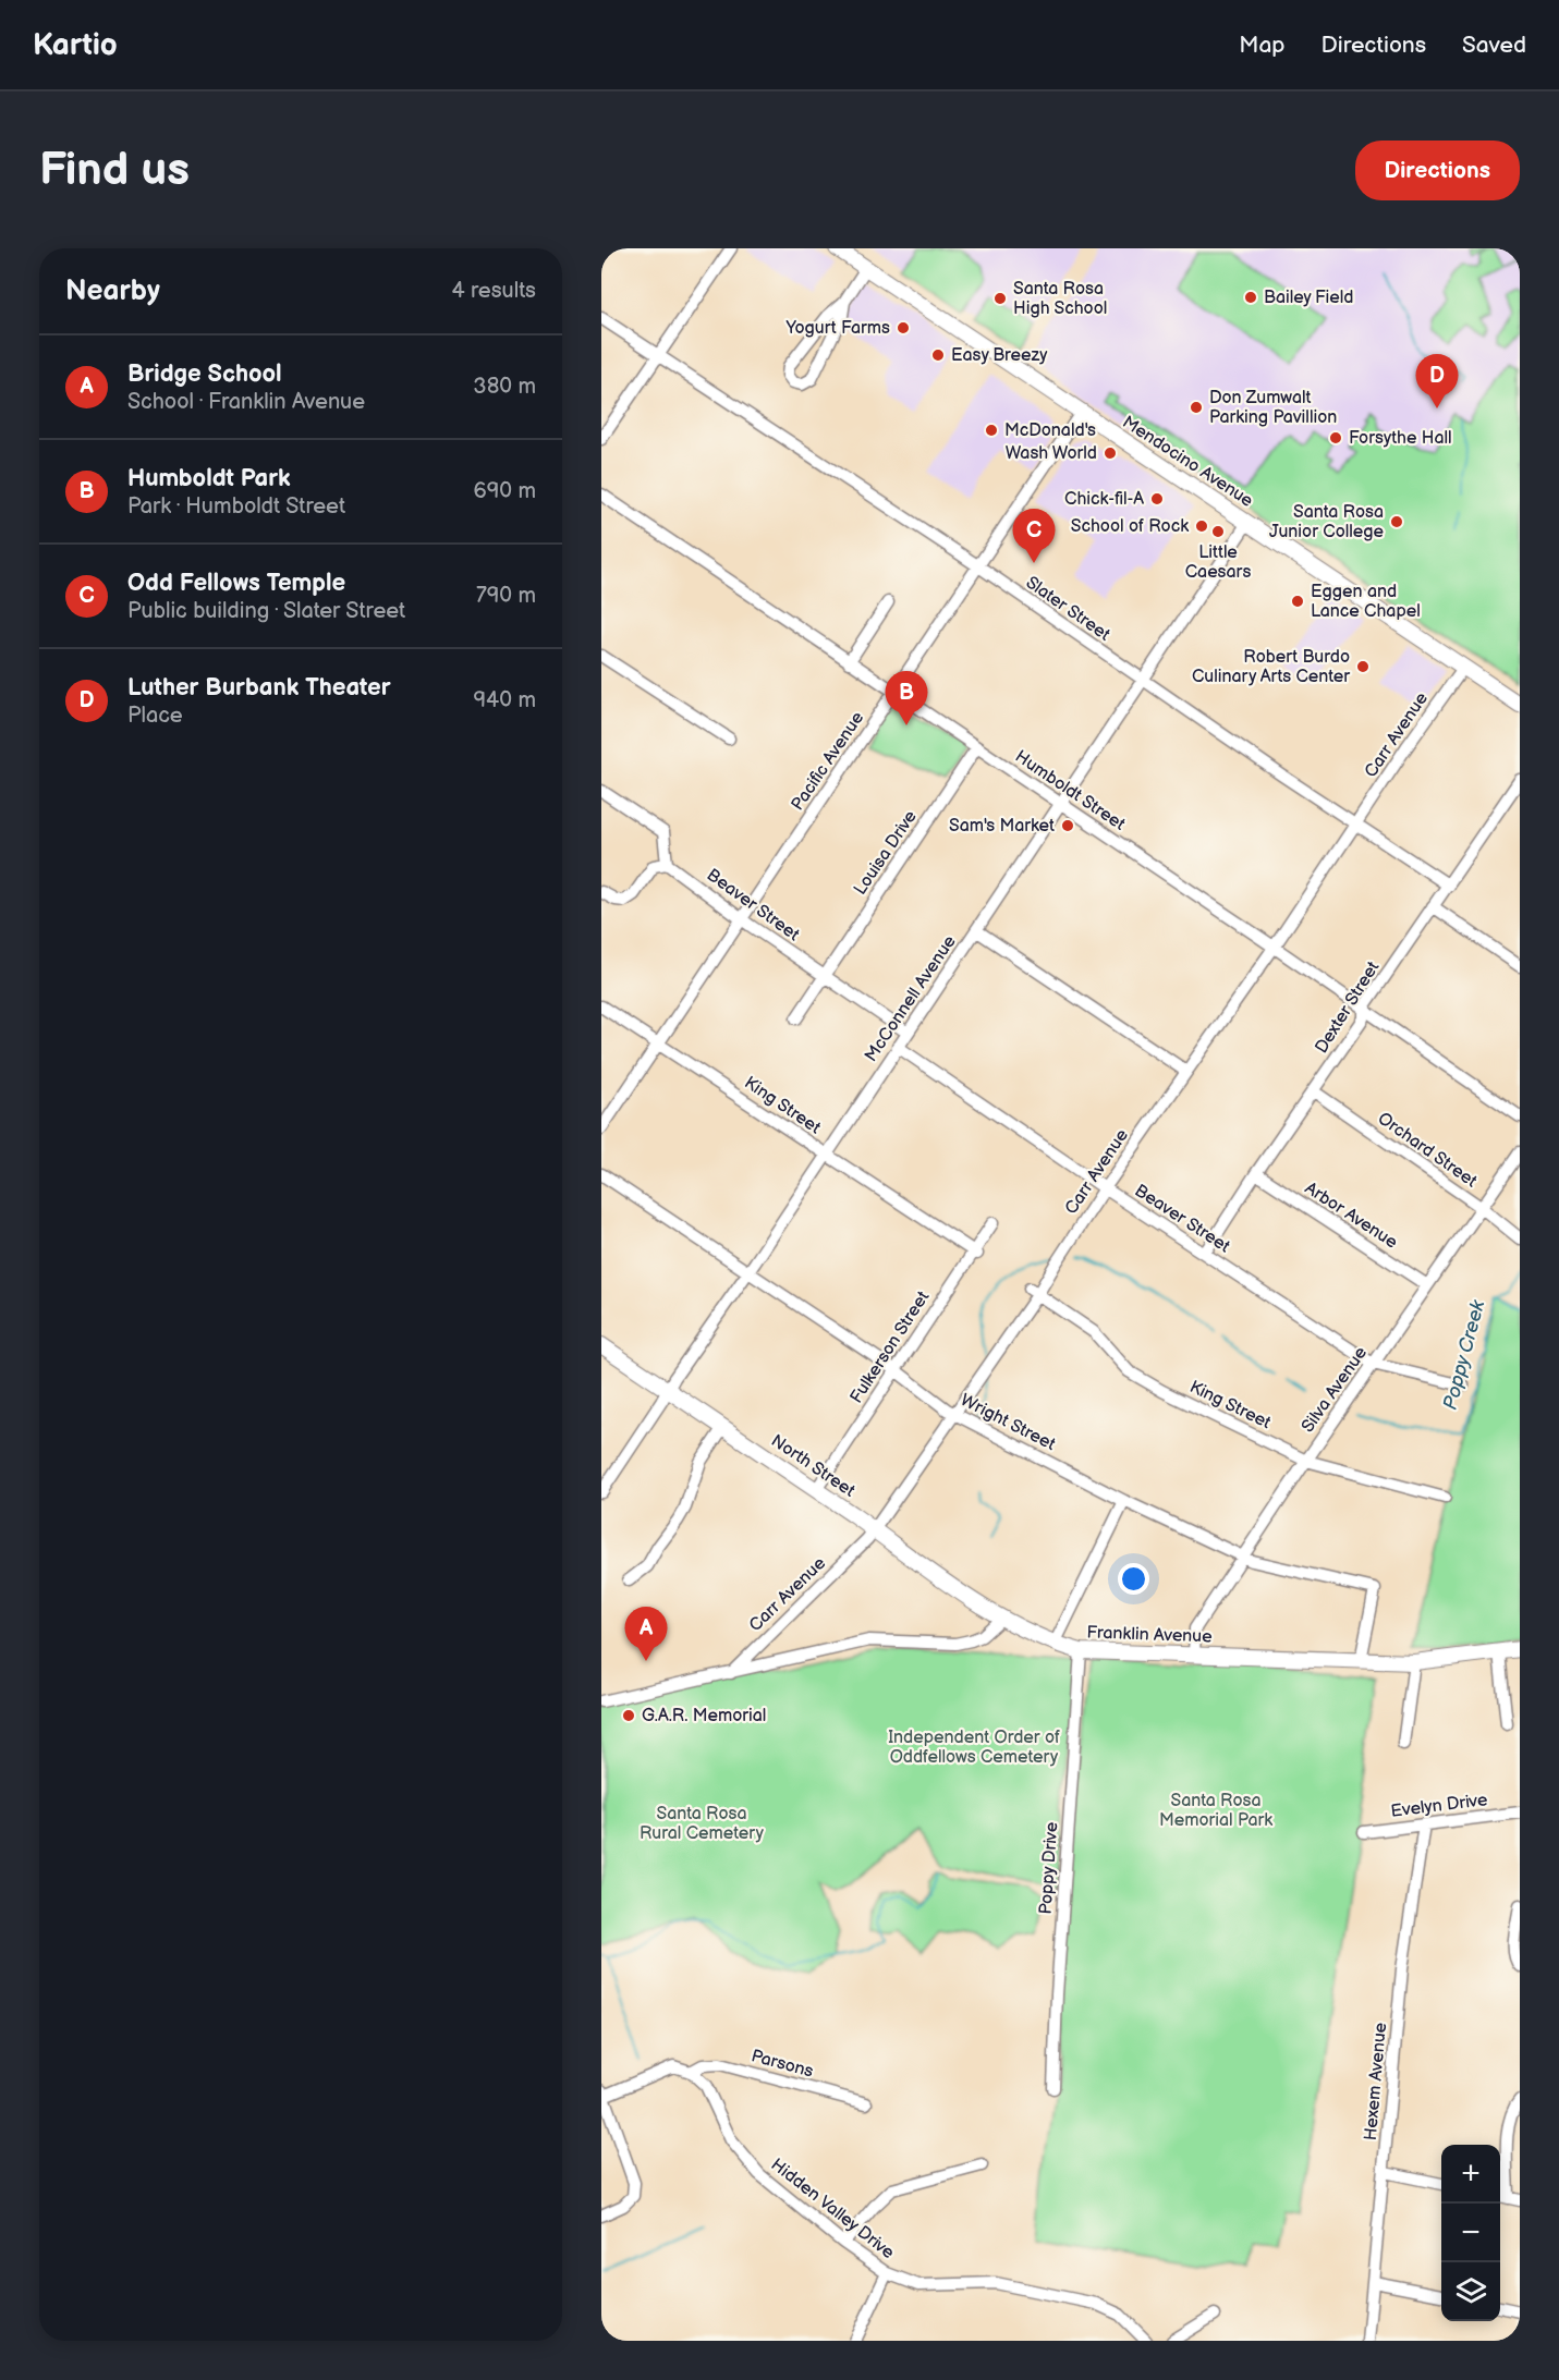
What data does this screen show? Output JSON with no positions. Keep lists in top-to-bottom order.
{
  "streets": {
    "main road": ["Mendocino Avenue", "North Street", "Franklin Avenue"],
    "street": [
      "Slater Street",
      "Carr Avenue",
      "Pacific Avenue",
      "Humboldt Street",
      "Louisa Drive",
      "Beaver Street",
      "McConnell Avenue",
      "Dexter Street",
      "King Street",
      "Orchard Street",
      "Arbor Avenue",
      "Fulkerson Street",
      "Silva Avenue",
      "Wright Street",
      "Evelyn Drive",
      "Poppy Drive",
      "Parsons",
      "Hexem Avenue",
      "Hidden Valley Drive"
    ]
  },
  "crossings": [
    ["Mendocino Avenue", "Carr Avenue"],
    ["Mendocino Avenue", "Pacific Avenue"],
    ["Mendocino Avenue", "McConnell Avenue"],
    ["Slater Street", "Carr Avenue"],
    ["Slater Street", "Pacific Avenue"],
    ["Slater Street", "McConnell Avenue"],
    ["Slater Street", "Dexter Street"],
    ["Carr Avenue", "Humboldt Street"],
    ["Carr Avenue", "Beaver Street"],
    ["Carr Avenue", "King Street"],
    ["Carr Avenue", "Wright Street"],
    ["Carr Avenue", "North Street"],
    ["Pacific Avenue", "Humboldt Street"],
    ["Pacific Avenue", "Beaver Street"],
    ["Pacific Avenue", "King Street"],
    ["Humboldt Street", "Louisa Drive"],
    ["Humboldt Street", "McConnell Avenue"],
    ["Humboldt Street", "Dexter Street"],
    ["Louisa Drive", "Beaver Street"],
    ["Beaver Street", "McConnell Avenue"],
    ["Beaver Street", "Dexter Street"],
    ["Beaver Street", "Silva Avenue"],
    ["McConnell Avenue", "King Street"],
    ["McConnell Avenue", "Wright Street"],
    ["McConnell Avenue", "North Street"],
    ["Dexter Street", "Orchard Street"],
    ["Dexter Street", "Arbor Avenue"],
    ["King Street", "Fulkerson Street"],
    ["King Street", "Silva Avenue"],
    ["Orchard Street", "Silva Avenue"],
    ["Arbor Avenue", "Silva Avenue"],
    ["Fulkerson Street", "Wright Street"],
    ["Fulkerson Street", "North Street"],
    ["Silva Avenue", "Wright Street"],
    ["Silva Avenue", "Franklin Avenue"],
    ["Wright Street", "Franklin Avenue"],
    ["North Street", "Franklin Avenue"],
    ["Franklin Avenue", "Poppy Drive"],
    ["Evelyn Drive", "Hexem Avenue"],
    ["Parsons", "Hidden Valley Drive"]
  ],
  "water": ["Poppy Creek"],
  "parks": ["Independent Order of Oddfellows Cemetery", "Santa Rosa Memorial Park", "Santa Rosa Rural Cemetery"],
  "places": [
    "Bailey Field",
    "Santa Rosa High School",
    "Yogurt Farms",
    "Easy Breezy",
    "Don Zumwalt Parking Pavillion",
    "McDonald's",
    "Forsythe Hall",
    "Wash World",
    "Chick-fil-A",
    "Santa Rosa Junior College",
    "School of Rock",
    "Little Caesars",
    "Eggen and Lance Chapel",
    "Robert Burdo Culinary Arts Center",
    "Sam's Market",
    "G.A.R. Memorial"
  ],
  "page": {
    "header": "Kartio",
    "nav": ["Map", "Directions", "Saved"],
    "buttons": "Directions",
    "title": "Find us",
    "heading": ["Nearby", "4 results"],
    "list": [
      {
        "mark": "A",
        "name": "Bridge School",
        "note": "School · Franklin Avenue",
        "value": "380 m"
      },
      {
        "mark": "B",
        "name": "Humboldt Park",
        "note": "Park · Humboldt Street",
        "value": "690 m"
      },
      {
        "mark": "C",
        "name": "Odd Fellows Temple",
        "note": "Public building · Slater Street",
        "value": "790 m"
      },
      {
        "mark": "D",
        "name": "Luther Burbank Theater",
        "note": "Place",
        "value": "940 m"
      }
    ],
    "pins": [
      "D",
      "C",
      "B",
      "A"
    ],
    "map_buttons": ["+", "−"]
  }
}
